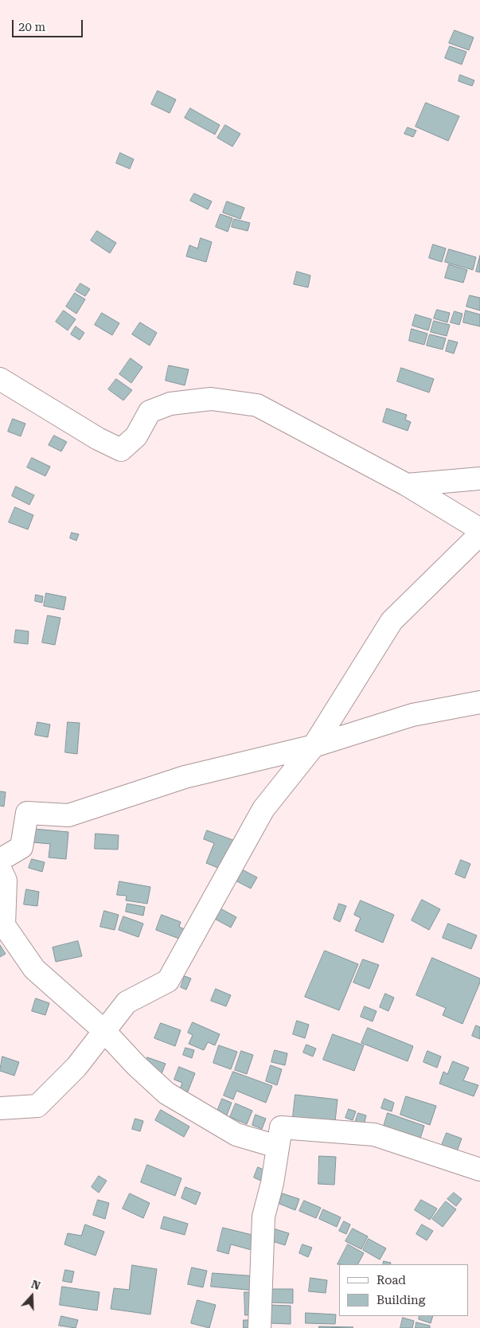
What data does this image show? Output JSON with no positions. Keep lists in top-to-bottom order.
{
  "legend": ["Road", "Building"],
  "scale_bar": "20 m",
  "north": "top"
}
